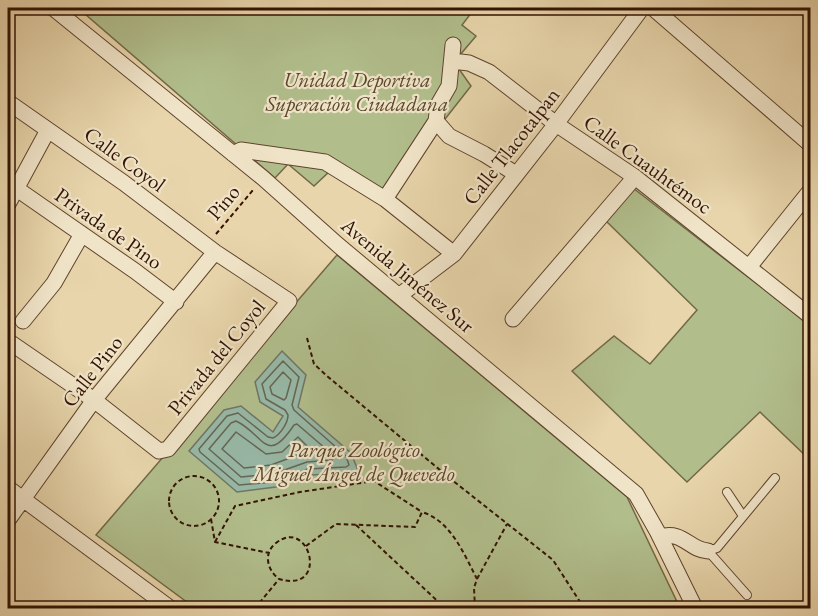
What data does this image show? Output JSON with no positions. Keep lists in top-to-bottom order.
{
  "streets": {
    "street": [
      "Calle Tlacotalpan",
      "Calle Coyol",
      "Calle Cuauhtémoc",
      "Privada de Pino",
      "Avenida Jiménez Sur",
      "Privada del Coyol",
      "Calle Pino"
    ],
    "path": ["Pino"]
  },
  "crossings": [
    ["Calle Tlacotalpan", "Calle Cuauhtémoc"],
    ["Calle Tlacotalpan", "Avenida Jiménez Sur"],
    ["Calle Coyol", "Pino"],
    ["Calle Coyol", "Privada del Coyol"],
    ["Calle Coyol", "Calle Pino"],
    ["Pino", "Avenida Jiménez Sur"],
    ["Pino", "Privada del Coyol"],
    ["Pino", "Calle Pino"],
    ["Privada de Pino", "Calle Pino"],
    ["Privada del Coyol", "Calle Pino"]
  ],
  "parks": ["Unidad Deportiva Superación Ciudadana", "Parque Zoológico Miguel Ángel de Quevedo"]
}
